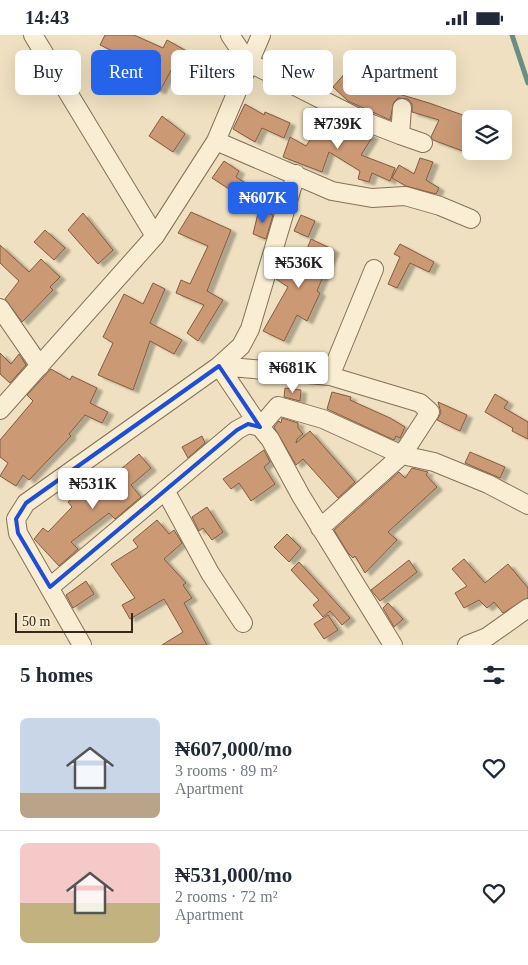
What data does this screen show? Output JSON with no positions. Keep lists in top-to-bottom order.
{
  "scale_bar": "50 m",
  "page": {
    "status": "14:43",
    "chip": [
      "Buy",
      "Rent",
      "Filters",
      "New",
      "Apartment"
    ],
    "price": [
      "₦739K",
      "₦607K",
      "₦536K",
      "₦681K",
      "₦531K"
    ],
    "scale": "50 m",
    "heading": "5 homes",
    "list": [
      {
        "name": "₦607,000/mo",
        "note": "3 rooms · 89 m² · Apartment"
      },
      {
        "name": "₦531,000/mo",
        "note": "2 rooms · 72 m² · Apartment"
      }
    ]
  }
}
